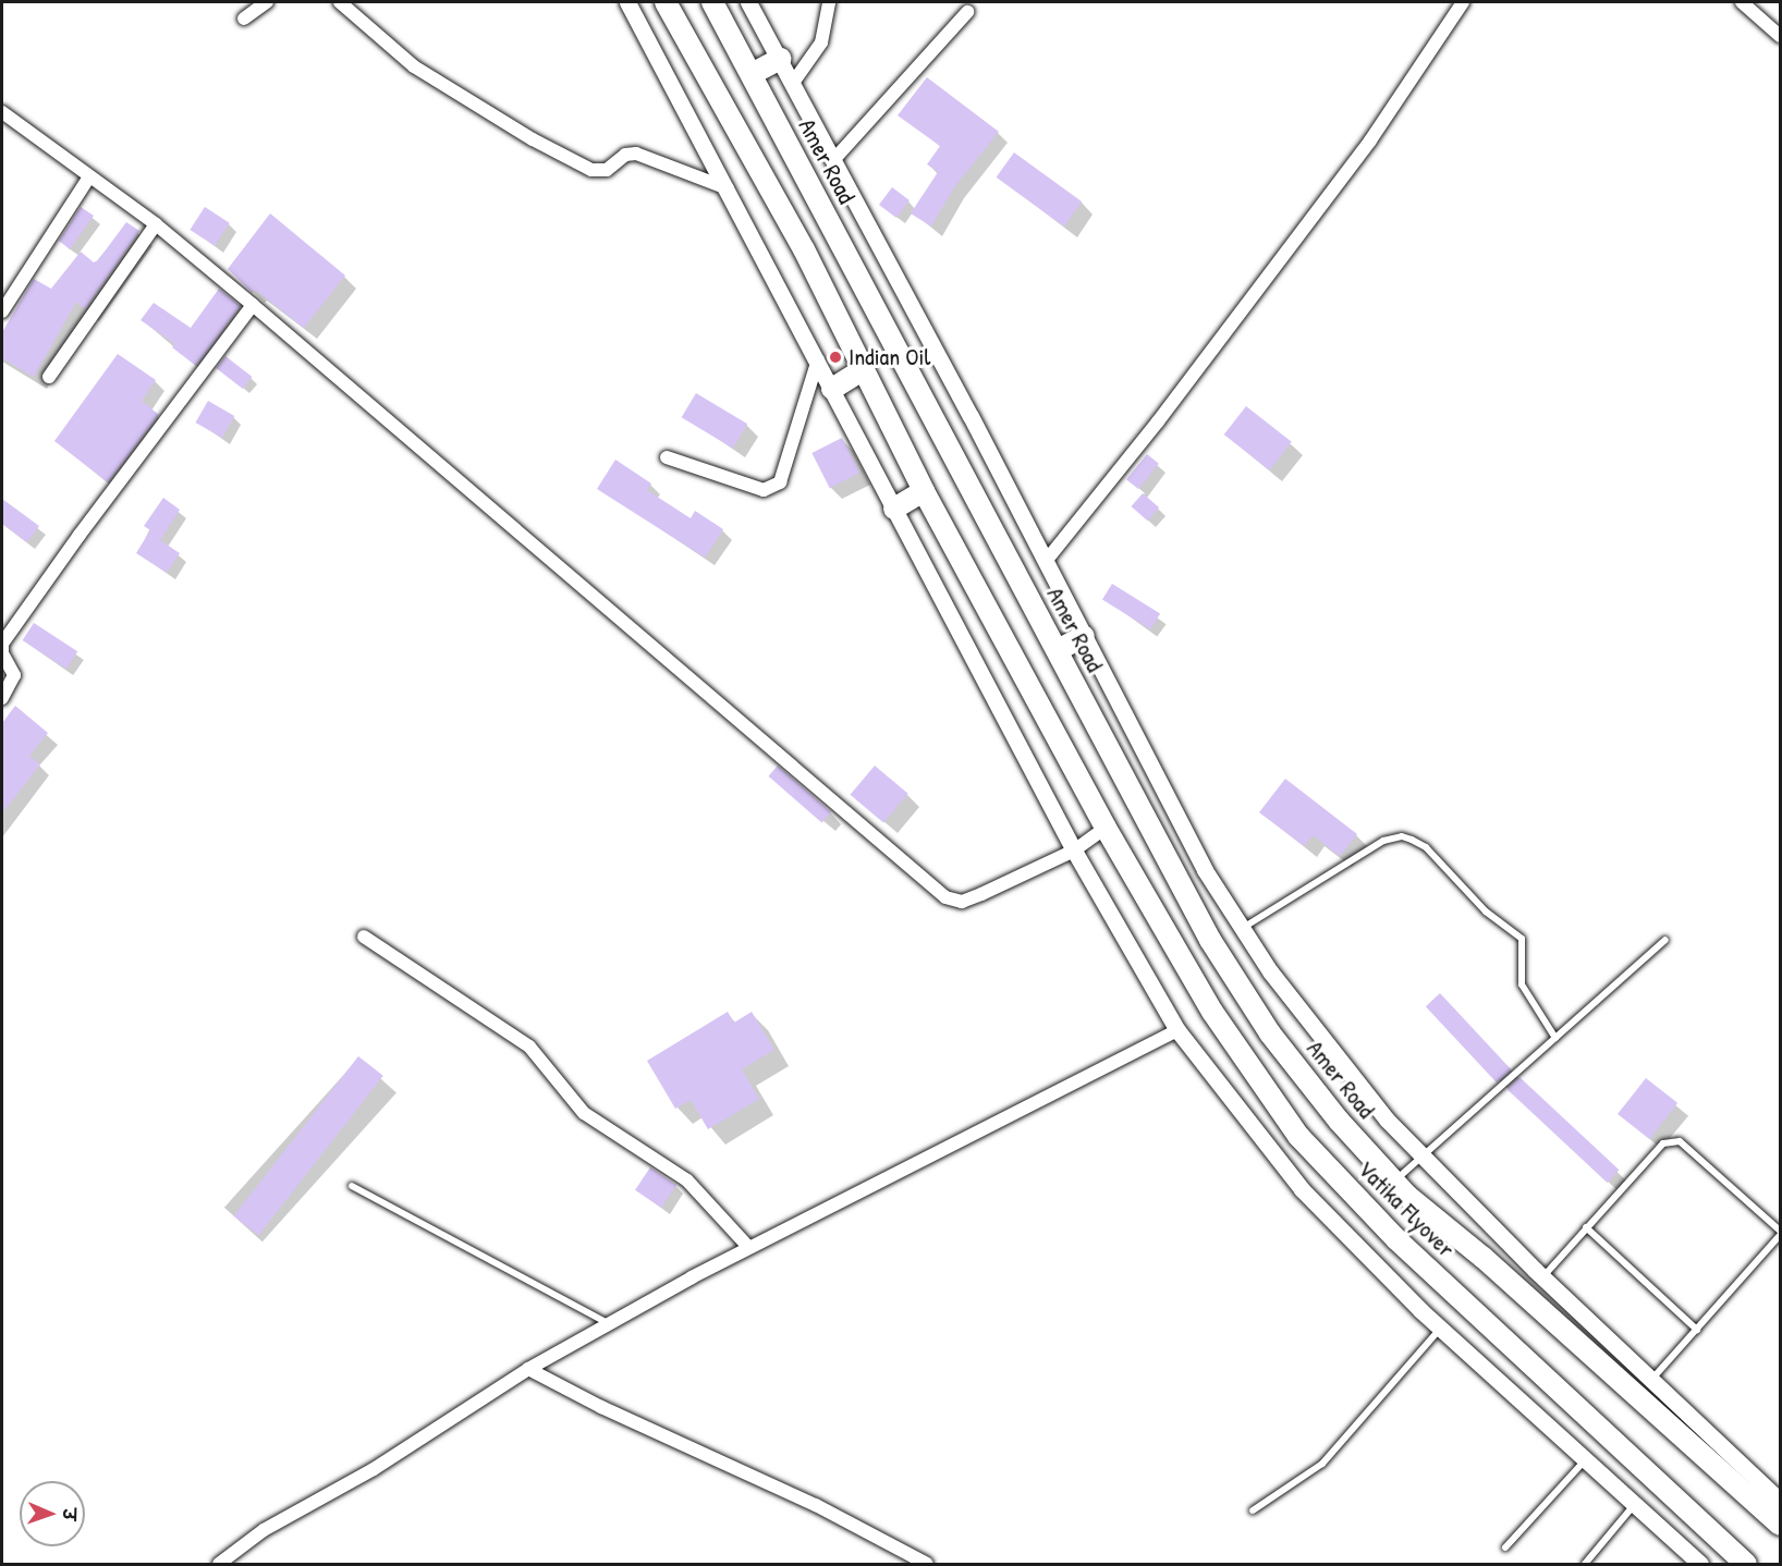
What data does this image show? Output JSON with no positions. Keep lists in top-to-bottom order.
{
  "streets": {
    "highway": ["Amer Road", "Vatika Flyover"]
  },
  "crossings": [
    ["Amer Road", "Vatika Flyover"]
  ],
  "places": ["Indian Oil"],
  "north": "right"
}
